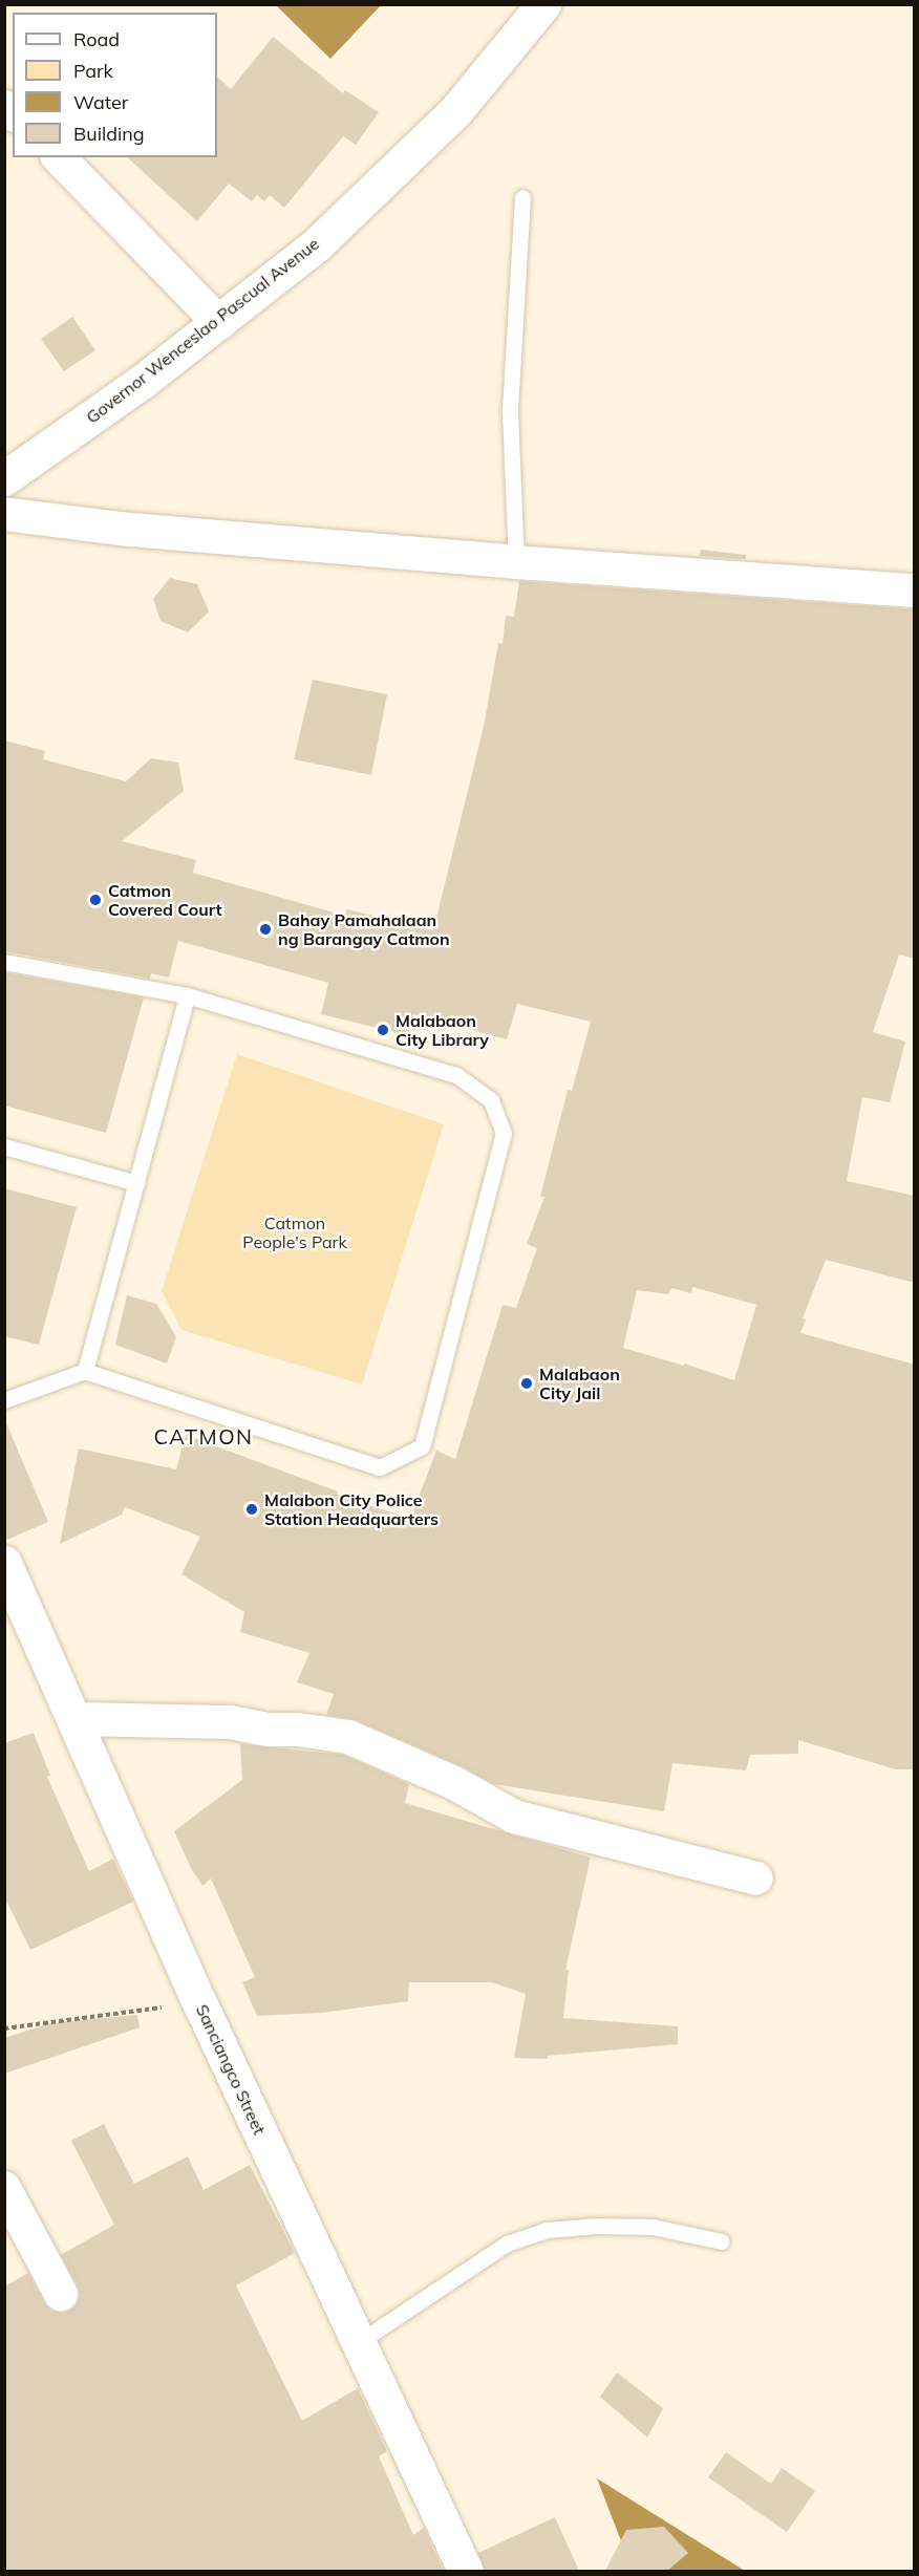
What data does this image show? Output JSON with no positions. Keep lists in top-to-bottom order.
{
  "streets": {
    "main road": ["Governor Wenceslao Pascual Avenue", "Sanciangco Street"]
  },
  "districts": ["CATMON"],
  "parks": ["Catmon People's Park"],
  "places": [
    "Catmon Covered Court",
    "Bahay Pamahalaan ng Barangay Catmon",
    "Malabaon City Library",
    "Malabaon City Jail",
    "Malabon City Police Station Headquarters"
  ],
  "legend": [
    "Road",
    "Park",
    "Water",
    "Building"
  ]
}
